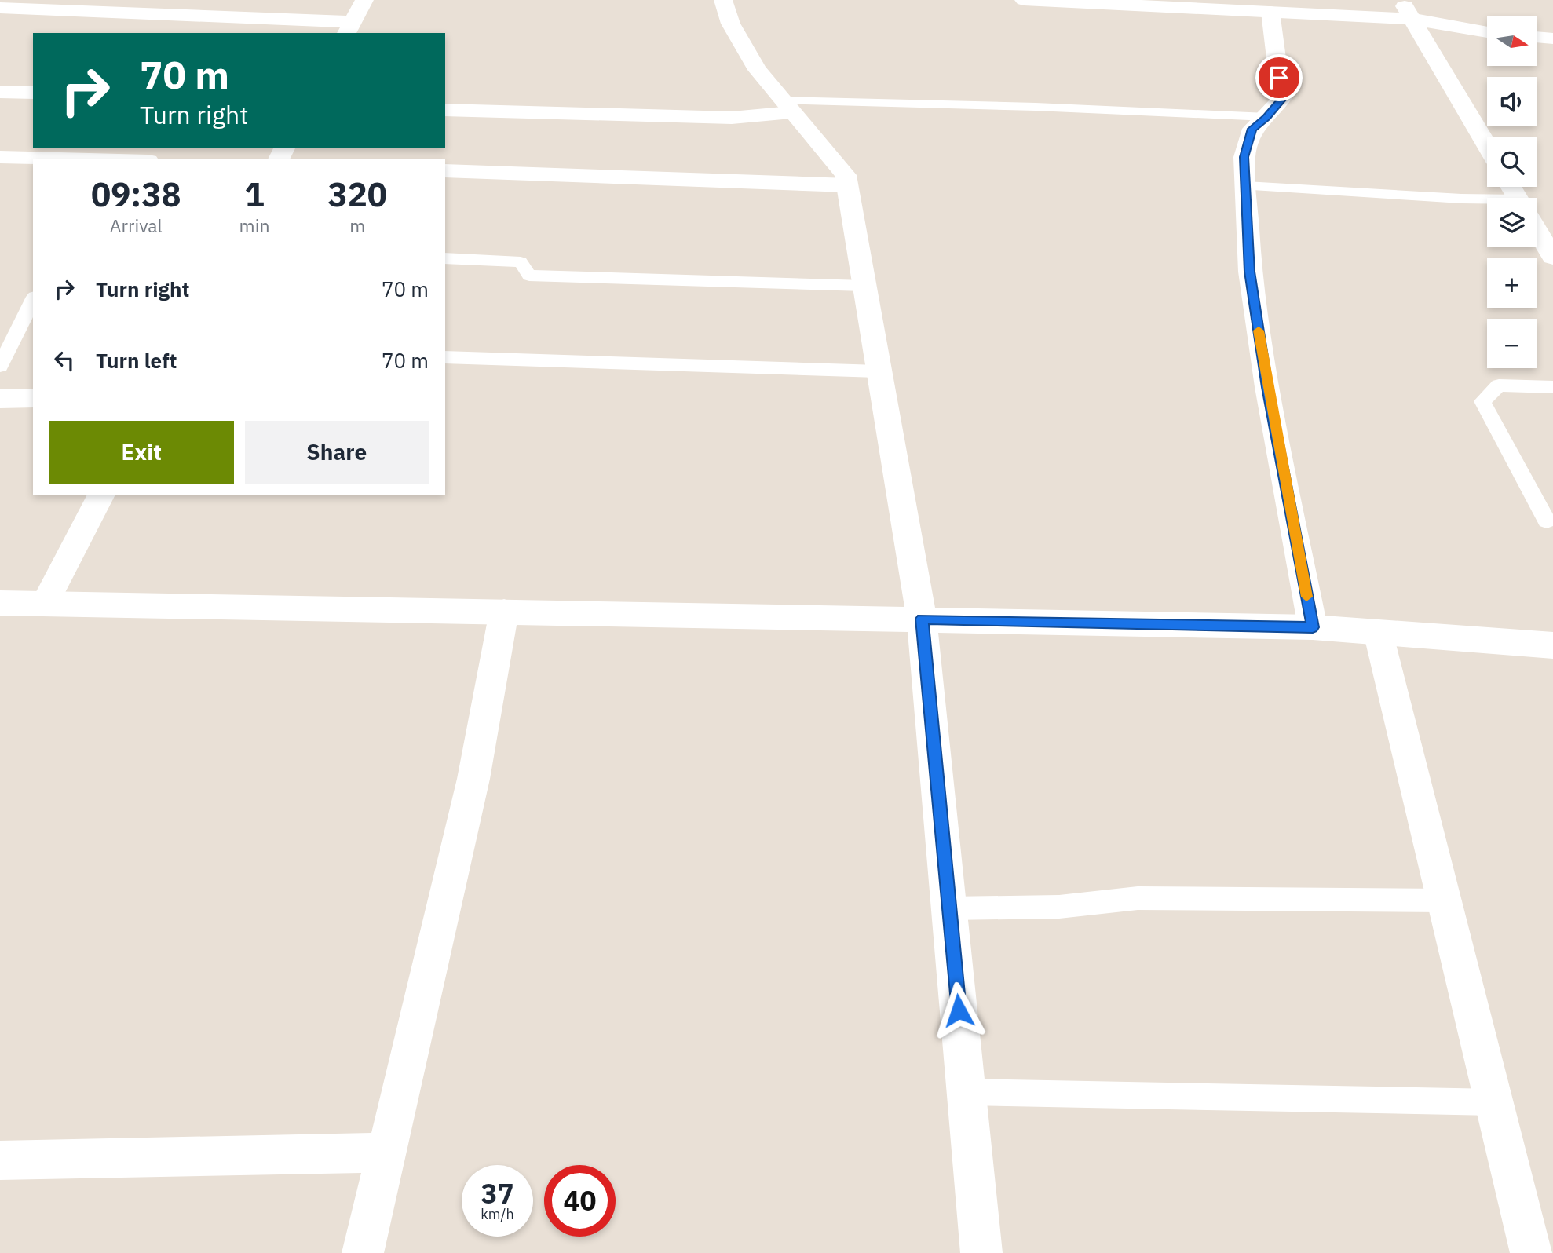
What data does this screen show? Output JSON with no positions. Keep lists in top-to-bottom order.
{
  "north": "right",
  "page": {
    "map_buttons": ["+", "−"],
    "turn": ["70 m", "Turn right"],
    "eta": [
      "09:38",
      "Arrival",
      "1",
      "min",
      "320",
      "m"
    ],
    "list": [
      {
        "name": "Turn right",
        "value": "70 m"
      },
      {
        "name": "Turn left",
        "value": "70 m"
      }
    ],
    "buttons": ["Exit", "Share"],
    "speed": "37 km/h",
    "limit": "40"
  }
}
